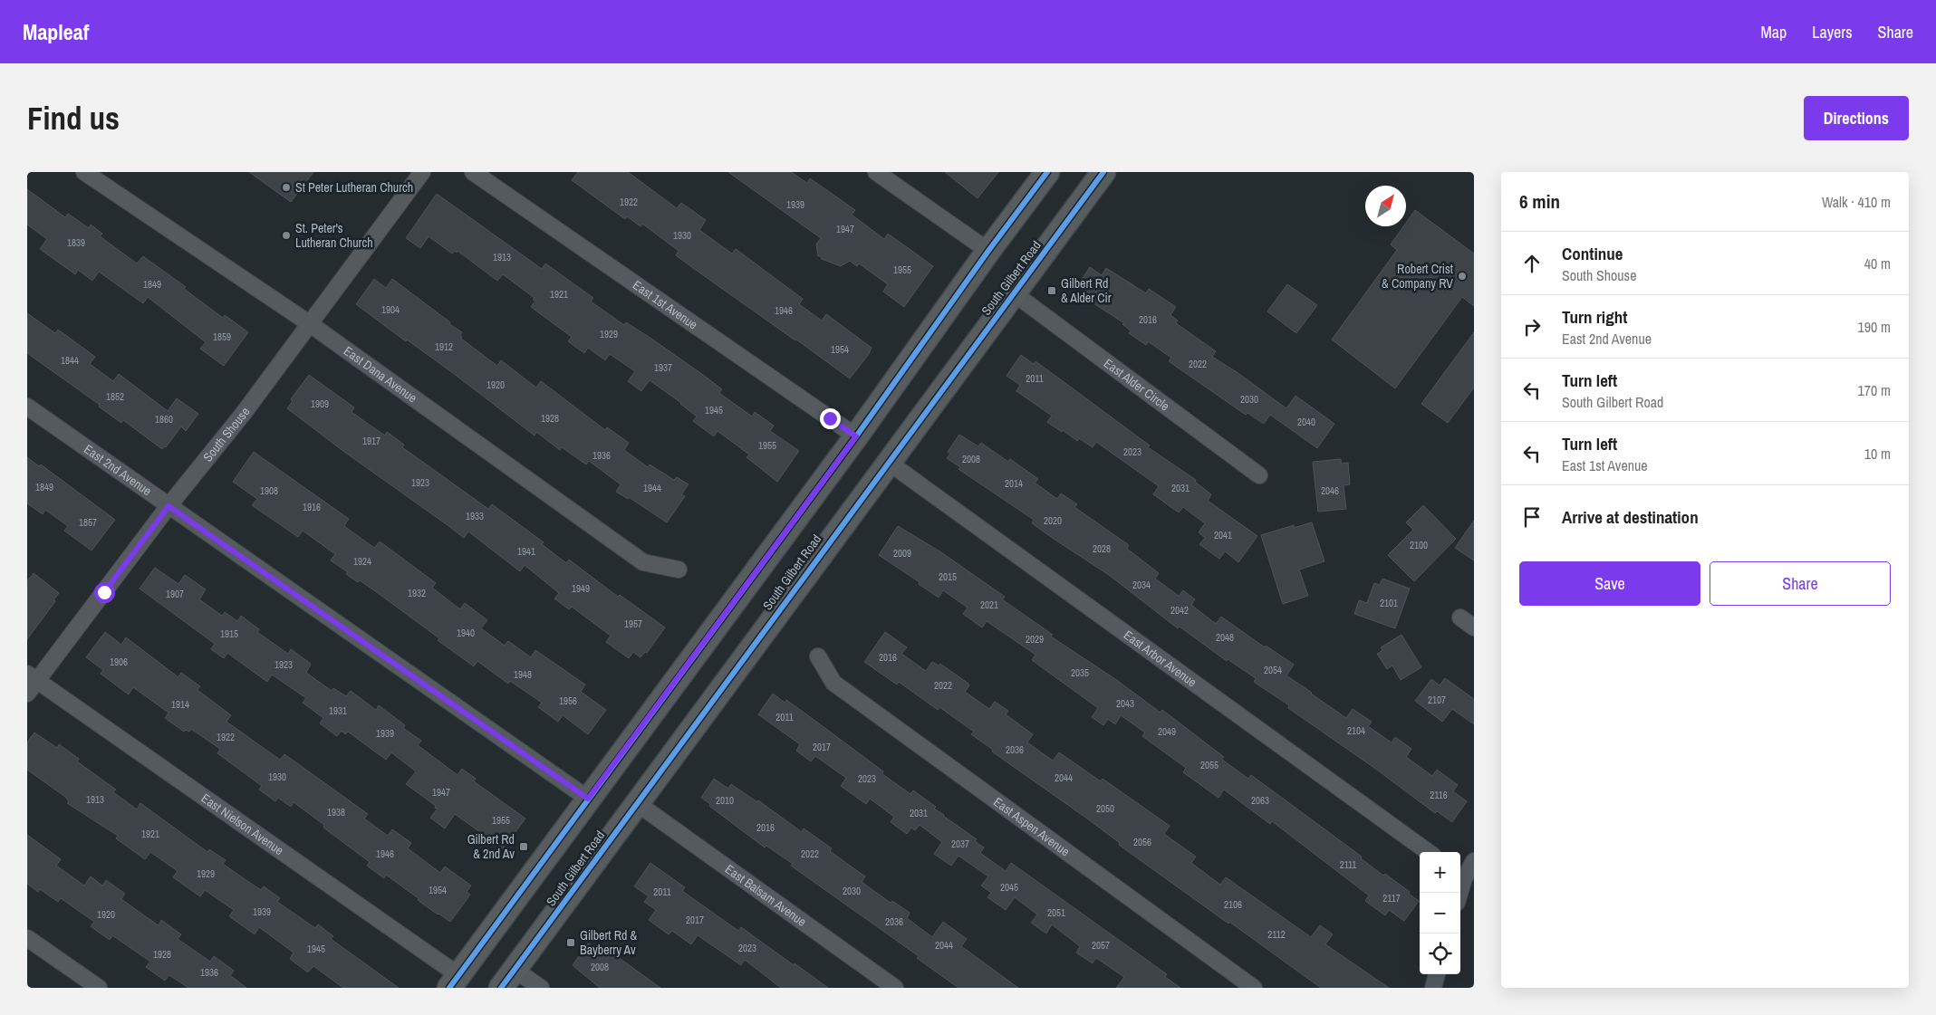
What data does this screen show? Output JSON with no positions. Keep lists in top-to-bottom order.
{
  "streets": {
    "main road": ["South Gilbert Road"],
    "street": [
      "East 1st Avenue",
      "East Dana Avenue",
      "East Alder Circle",
      "South Shouse",
      "East 2nd Avenue",
      "East Arbor Avenue",
      "East Nielson Avenue",
      "East Aspen Avenue",
      "East Balsam Avenue"
    ]
  },
  "crossings": [
    ["South Gilbert Road", "East Alder Circle"],
    ["South Gilbert Road", "East Arbor Avenue"],
    ["South Gilbert Road", "East Balsam Avenue"],
    ["East Dana Avenue", "South Shouse"],
    ["South Shouse", "East 2nd Avenue"],
    ["South Shouse", "East Nielson Avenue"]
  ],
  "places": {
    "other": ["St Peter Lutheran Church", "St. Peter's Lutheran Church", "Robert Crist & Company RV"],
    "transit": ["Gilbert Rd & Alder Cir", "Gilbert Rd & 2nd Av", "Gilbert Rd & Bayberry Av"]
  },
  "house_numbers": [
    "1922",
    "1939",
    "1947",
    "1930",
    "1839",
    "1913",
    "1955",
    "1849",
    "1921",
    "1904",
    "1946",
    "2016",
    "1929",
    "1859",
    "1912",
    "1954",
    "1844",
    "2022",
    "1937",
    "2011",
    "1920",
    "1852",
    "2030",
    "1909",
    "1945",
    "1928",
    "1860",
    "2040",
    "1917",
    "1955",
    "2023",
    "1936",
    "2008",
    "1923",
    "2014",
    "1849",
    "1944",
    "2031",
    "1908",
    "2046",
    "1916",
    "1933",
    "2020",
    "1857",
    "2041",
    "2100",
    "2028",
    "1941",
    "2009",
    "1924",
    "2015",
    "2034",
    "1949",
    "1932",
    "1907",
    "2101",
    "2021",
    "2042",
    "1957",
    "1940",
    "1915",
    "2048",
    "2029",
    "2016",
    "1906",
    "1923",
    "2054",
    "2035",
    "1948",
    "2022",
    "2107",
    "1956",
    "2043",
    "1914",
    "1931",
    "2011",
    "2104",
    "2049",
    "1939",
    "1922",
    "2017",
    "2036",
    "2055",
    "1930",
    "2044",
    "2023",
    "1947",
    "2116",
    "1913",
    "2010",
    "2063",
    "2050",
    "1938",
    "2031",
    "1955",
    "2016",
    "1921",
    "2056",
    "2037",
    "1946",
    "2022",
    "2111",
    "1929",
    "2045",
    "1954",
    "2030",
    "2011",
    "2117",
    "2106",
    "1939",
    "2051",
    "1920",
    "2017",
    "2036",
    "2112",
    "2044",
    "2057",
    "2023",
    "1945",
    "1928",
    "2008",
    "1936"
  ],
  "north": "top right",
  "page": {
    "header": "Mapleaf",
    "nav": ["Map", "Layers", "Share"],
    "buttons": [
      "Directions",
      ["Save", "Share"]
    ],
    "title": "Find us",
    "heading": ["6 min", "Walk · 410 m"],
    "list": [
      ["Continue", "South Shouse", "40 m"],
      ["Turn right", "East 2nd Avenue", "190 m"],
      ["Turn left", "South Gilbert Road", "170 m"],
      ["Turn left", "East 1st Avenue", "10 m"],
      "Arrive at destination"
    ],
    "map_buttons": ["+", "−"]
  }
}
